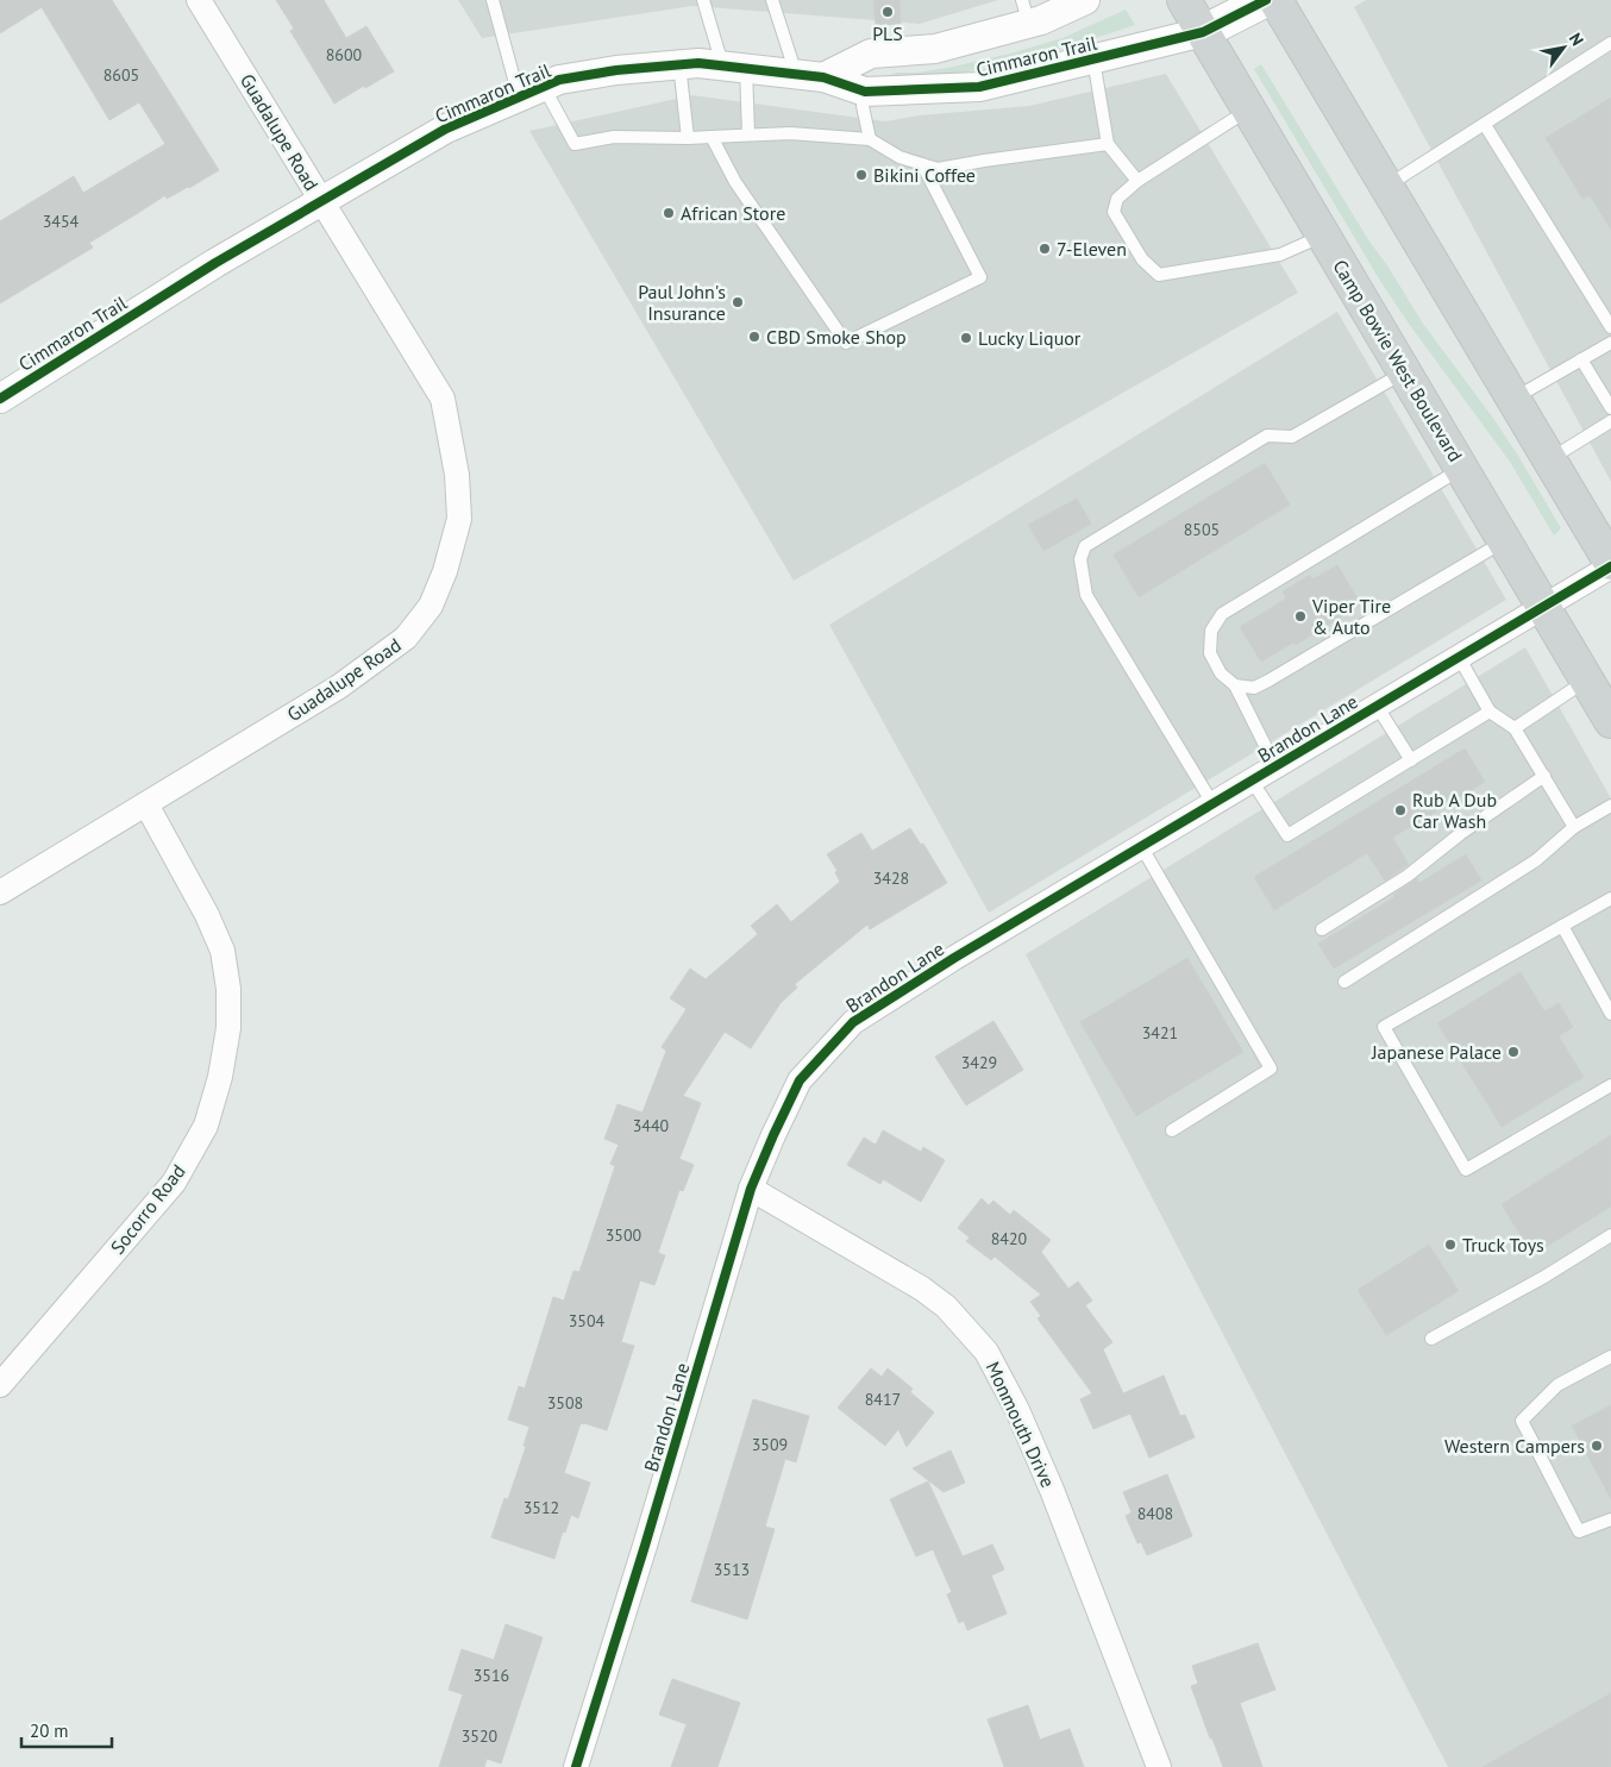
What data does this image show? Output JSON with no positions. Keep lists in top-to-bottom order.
{
  "streets": {
    "main road": ["Camp Bowie West Boulevard"],
    "street": [
      "Cimmaron Trail",
      "Guadalupe Road",
      "Brandon Lane",
      "Socorro Road",
      "Monmouth Drive"
    ]
  },
  "crossings": [
    ["Cimmaron Trail", "Guadalupe Road"],
    ["Cimmaron Trail", "Camp Bowie West Boulevard"],
    ["Guadalupe Road", "Socorro Road"],
    ["Camp Bowie West Boulevard", "Brandon Lane"],
    ["Brandon Lane", "Monmouth Drive"]
  ],
  "places": [
    "PLS",
    "Bikini Coffee",
    "African Store",
    "7-Eleven",
    "Paul John's Insurance",
    "CBD Smoke Shop",
    "Lucky Liquor",
    "Viper Tire & Auto",
    "Rub A Dub Car Wash",
    "Japanese Palace",
    "Truck Toys",
    "Western Campers"
  ],
  "house_numbers": [
    "8600",
    "8605",
    "3454",
    "8505",
    "3428",
    "3421",
    "3429",
    "3440",
    "3500",
    "8420",
    "3504",
    "8417",
    "3508",
    "3509",
    "3512",
    "8408",
    "3513",
    "3516",
    "3520"
  ],
  "scale_bar": "20 m",
  "north": "top right"
}
